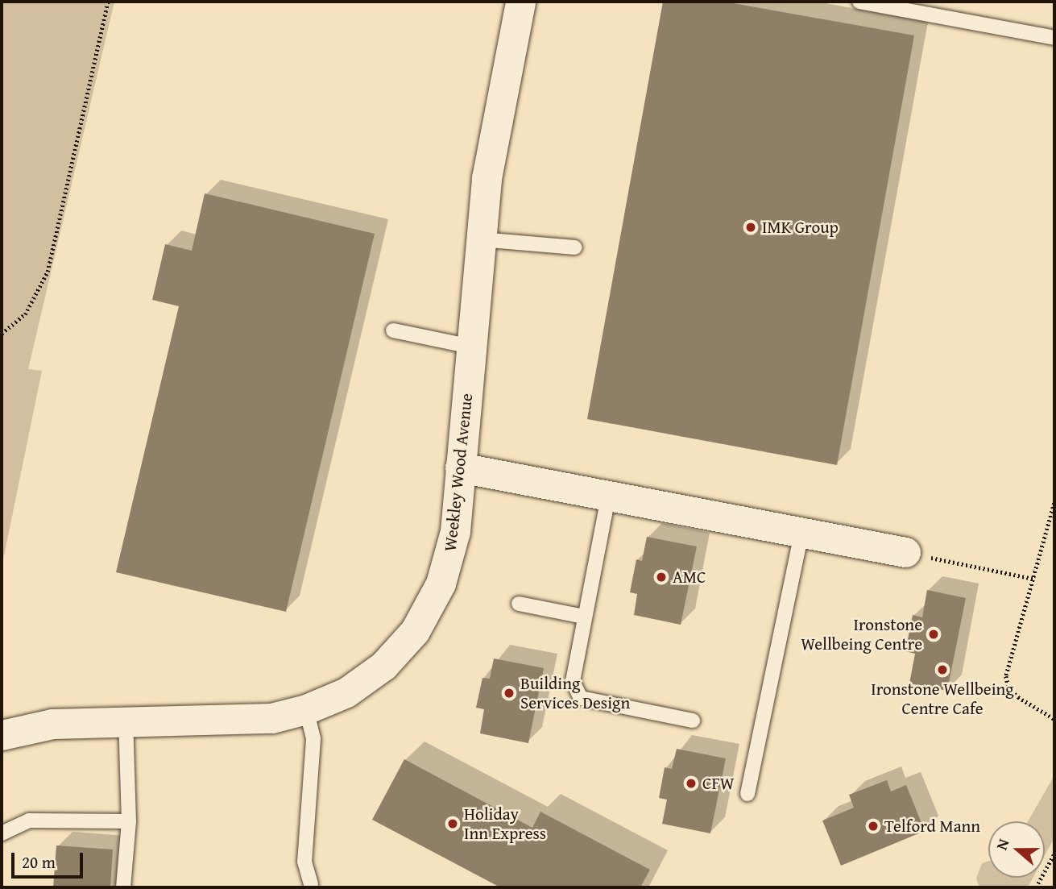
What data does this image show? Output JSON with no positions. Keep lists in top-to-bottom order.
{
  "streets": {
    "street": ["Weekley Wood Avenue"]
  },
  "places": [
    "IMK Group",
    "AMC",
    "Ironstone Wellbeing Centre",
    "Ironstone Wellbeing Centre Cafe",
    "Building Services Design",
    "CFW",
    "Holiday Inn Express",
    "Telford Mann"
  ],
  "scale_bar": "20 m",
  "north": "left"
}
